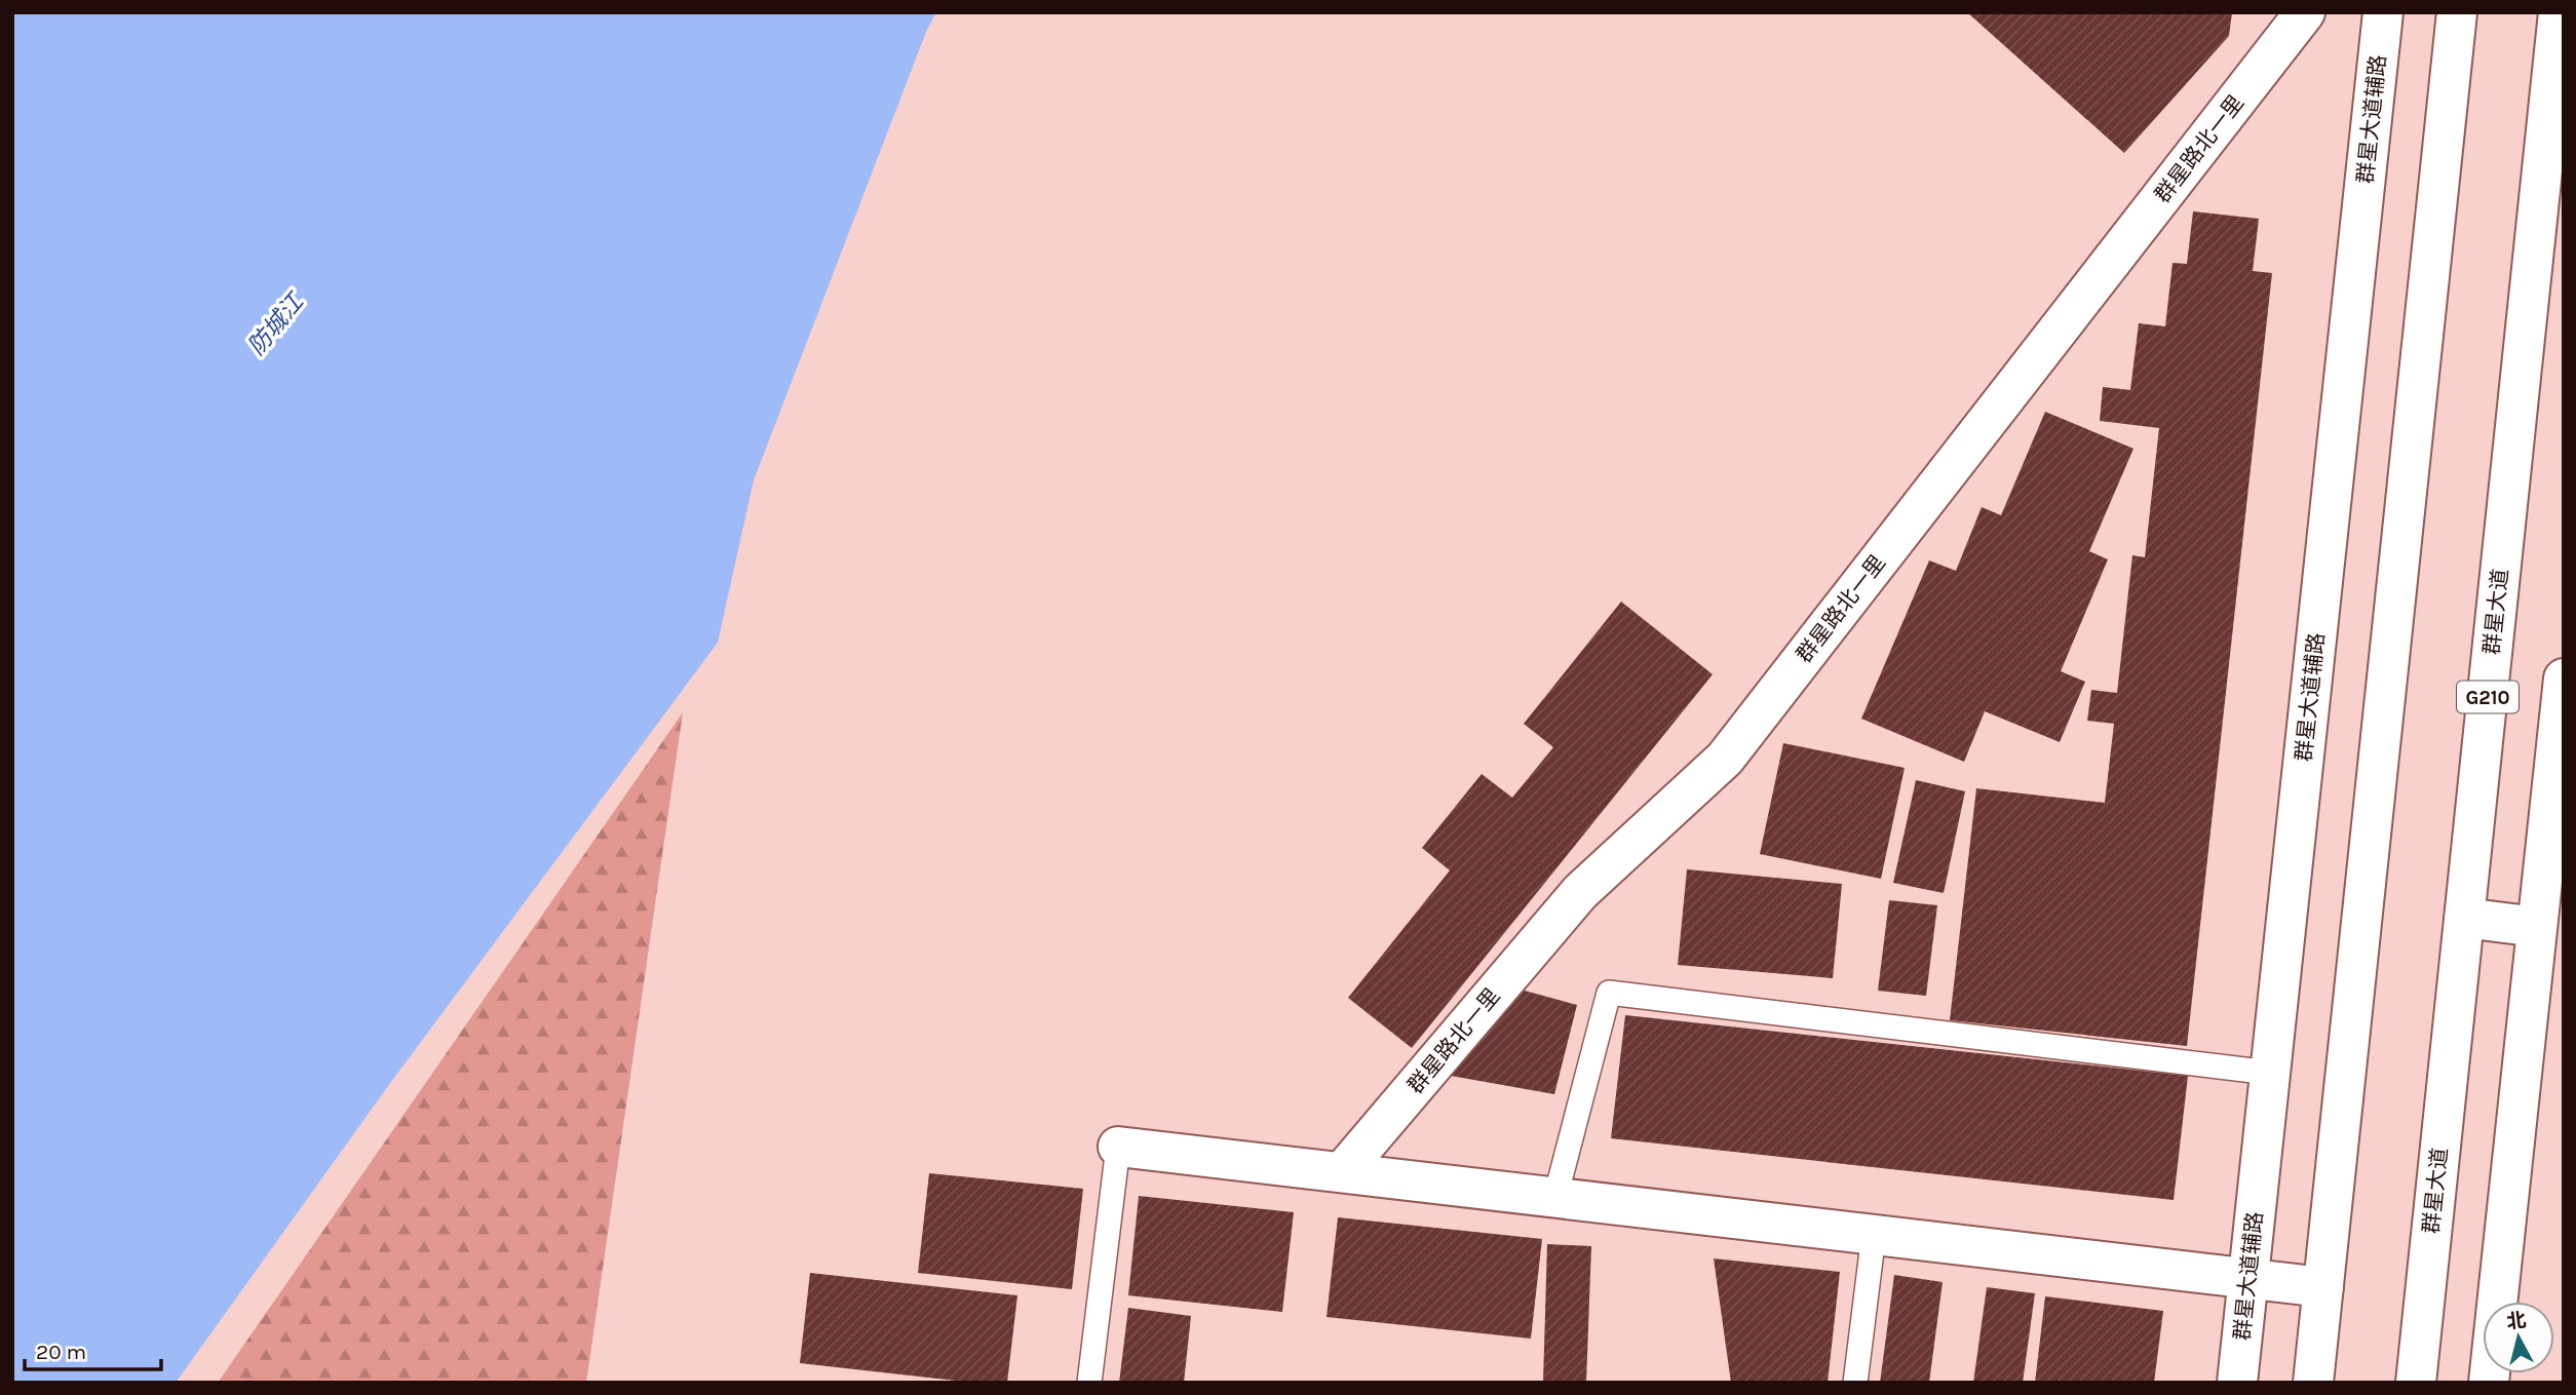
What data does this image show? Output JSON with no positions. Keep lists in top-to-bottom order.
{
  "streets": {
    "main road": [
      "群星大道辅路",
      "群星路北一里",
      "群星大道",
      "G210"
    ]
  },
  "water": ["防城江"],
  "scale_bar": "20 m",
  "north": "top"
}
